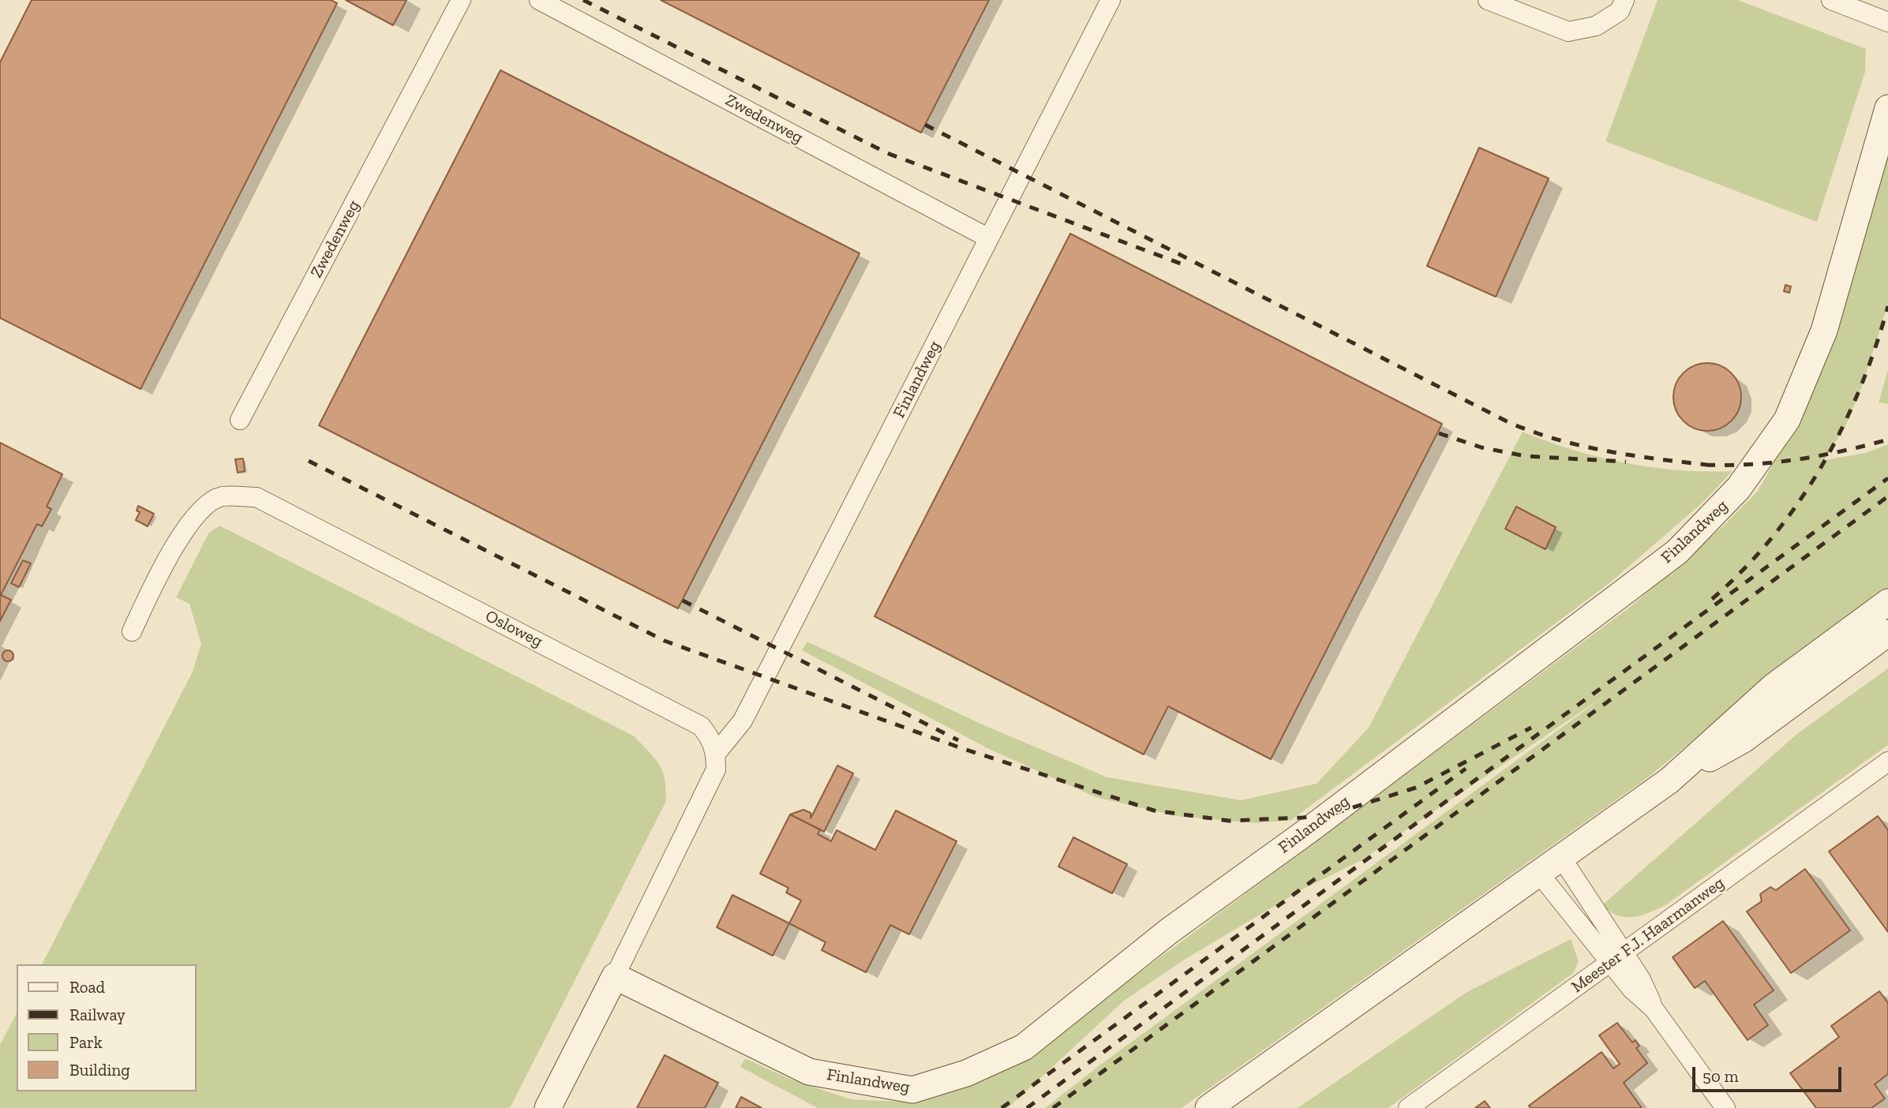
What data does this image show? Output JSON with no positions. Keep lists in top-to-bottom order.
{
  "streets": {
    "street": [
      "Zwedenweg",
      "Finlandweg",
      "Osloweg",
      "Meester F.J. Haarmanweg"
    ]
  },
  "crossings": [
    ["Zwedenweg", "Finlandweg"],
    ["Finlandweg", "Osloweg"]
  ],
  "legend": [
    "Road",
    "Railway",
    "Park",
    "Building"
  ],
  "scale_bar": "50 m"
}
